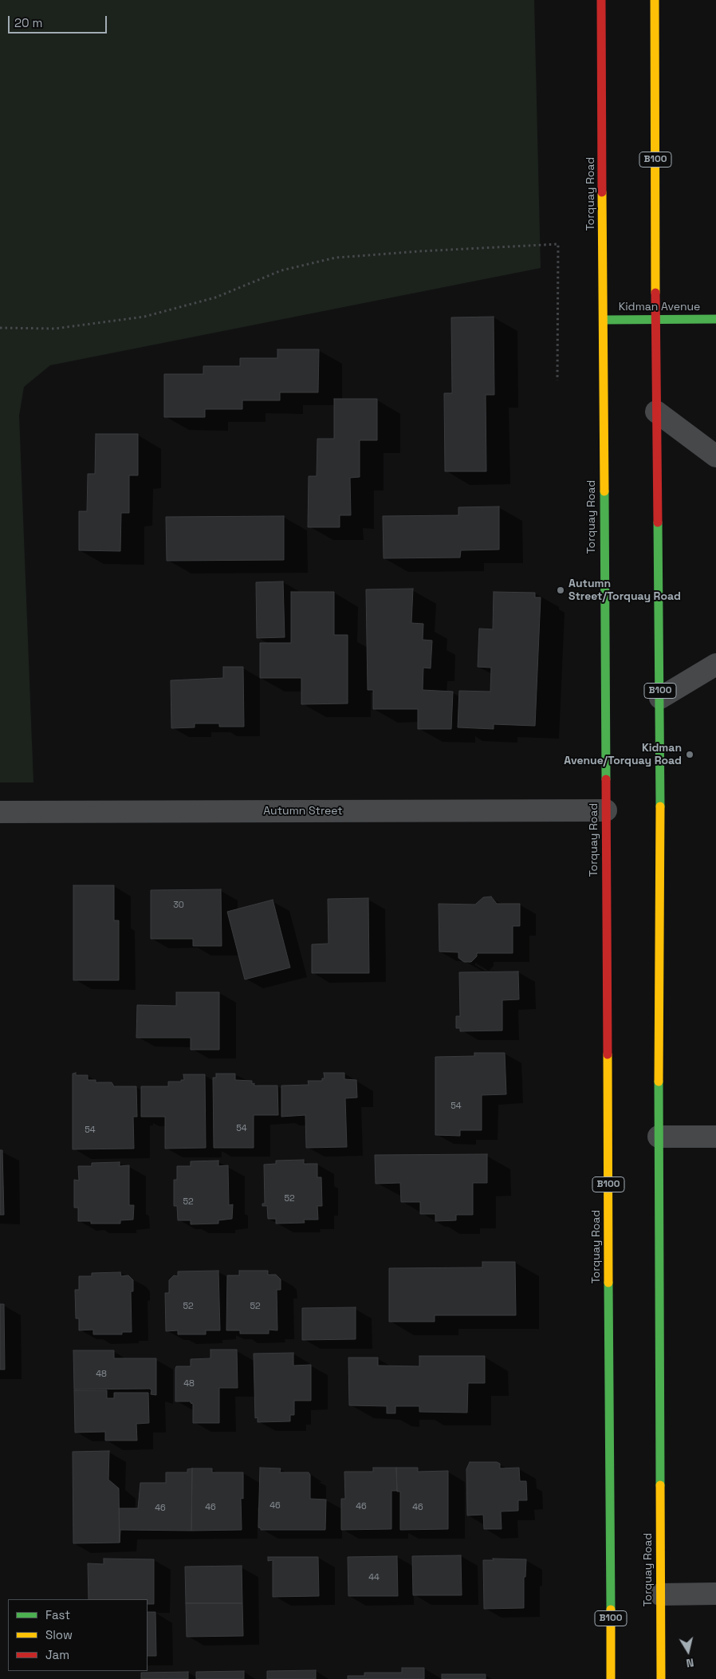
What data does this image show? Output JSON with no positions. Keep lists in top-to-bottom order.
{
  "streets": {
    "main road": ["B100", "Torquay Road", "Kidman Avenue"],
    "street": ["Autumn Street"]
  },
  "crossings": [
    ["Torquay Road", "Kidman Avenue"],
    ["Torquay Road", "Autumn Street"]
  ],
  "places": ["Autumn Street/Torquay Road", "Kidman Avenue/Torquay Road"],
  "house_numbers": [
    "30",
    "54",
    "54",
    "54",
    "52",
    "52",
    "52",
    "52",
    "48",
    "48",
    "46",
    "46",
    "46",
    "46",
    "46",
    "44"
  ],
  "legend": ["Fast", "Slow", "Jam"],
  "scale_bar": "20 m",
  "north": "bottom"
}
